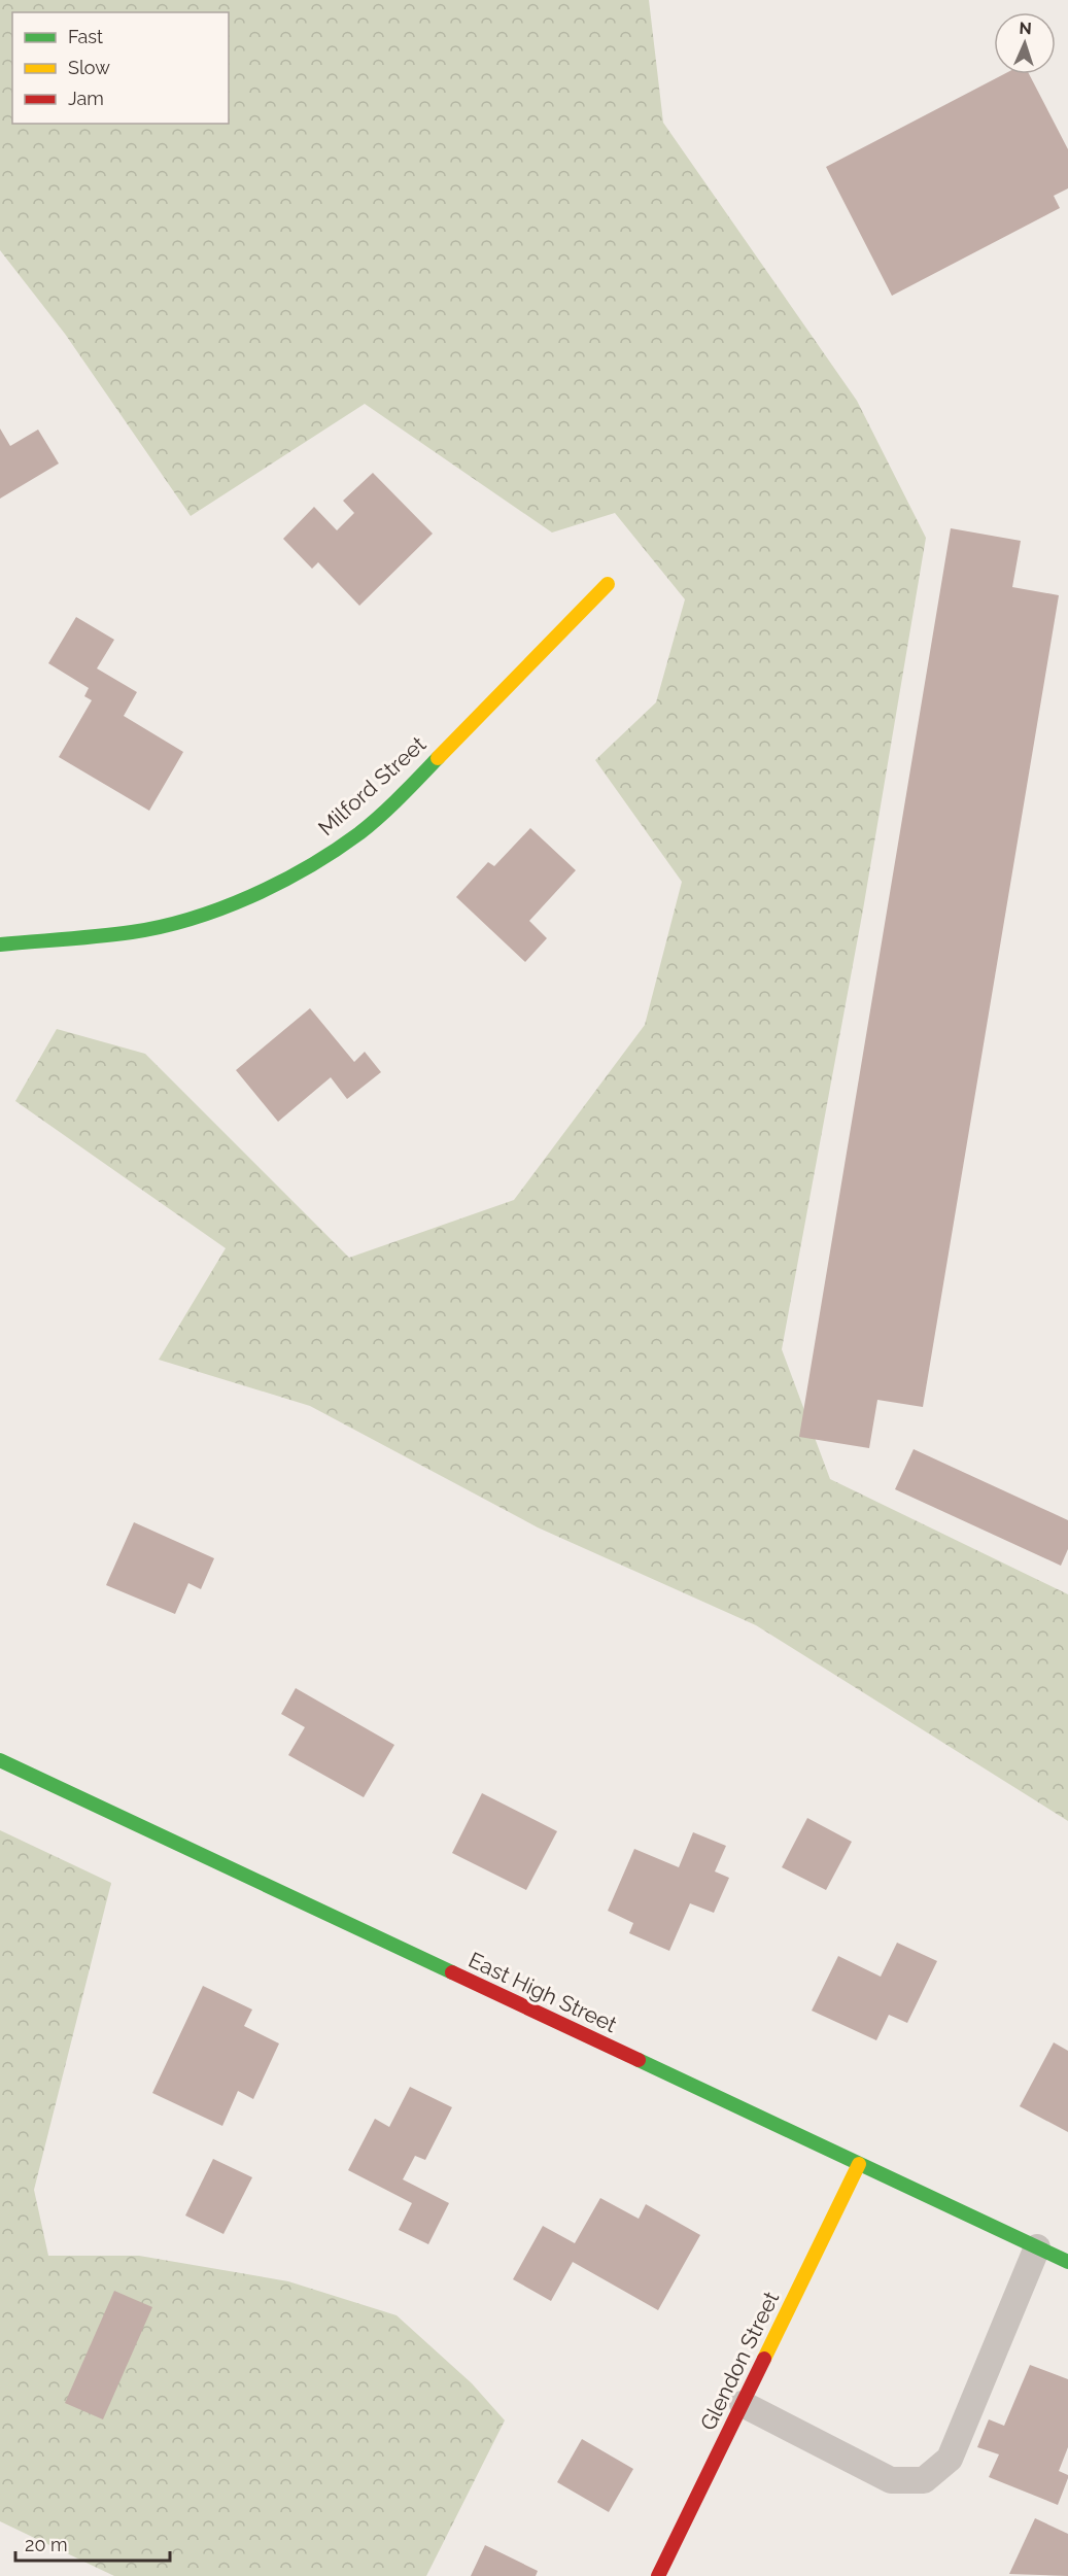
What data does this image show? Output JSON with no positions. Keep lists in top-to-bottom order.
{
  "streets": {
    "street": ["Milford Street", "East High Street", "Glendon Street"]
  },
  "crossings": [
    ["East High Street", "Glendon Street"]
  ],
  "legend": ["Fast", "Slow", "Jam"],
  "scale_bar": "20 m",
  "north": "top"
}
